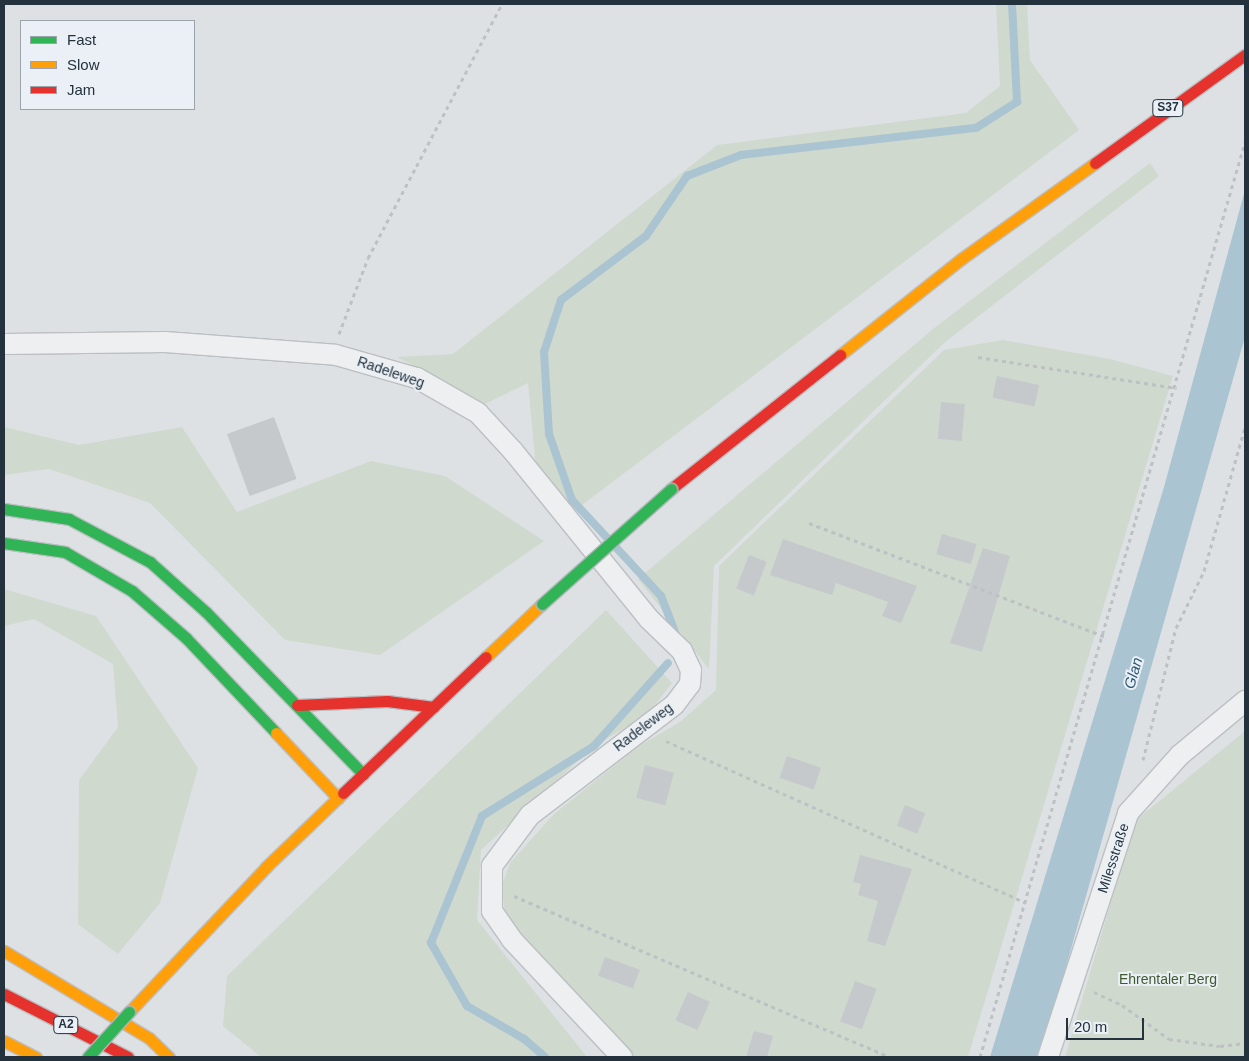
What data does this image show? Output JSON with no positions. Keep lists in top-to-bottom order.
{
  "streets": {
    "highway": ["S37", "A2"],
    "street": ["Radeleweg", "Milesstraße"]
  },
  "water": ["Glan"],
  "parks": ["Ehrentaler Berg"],
  "legend": ["Fast", "Slow", "Jam"],
  "scale_bar": "20 m"
}
